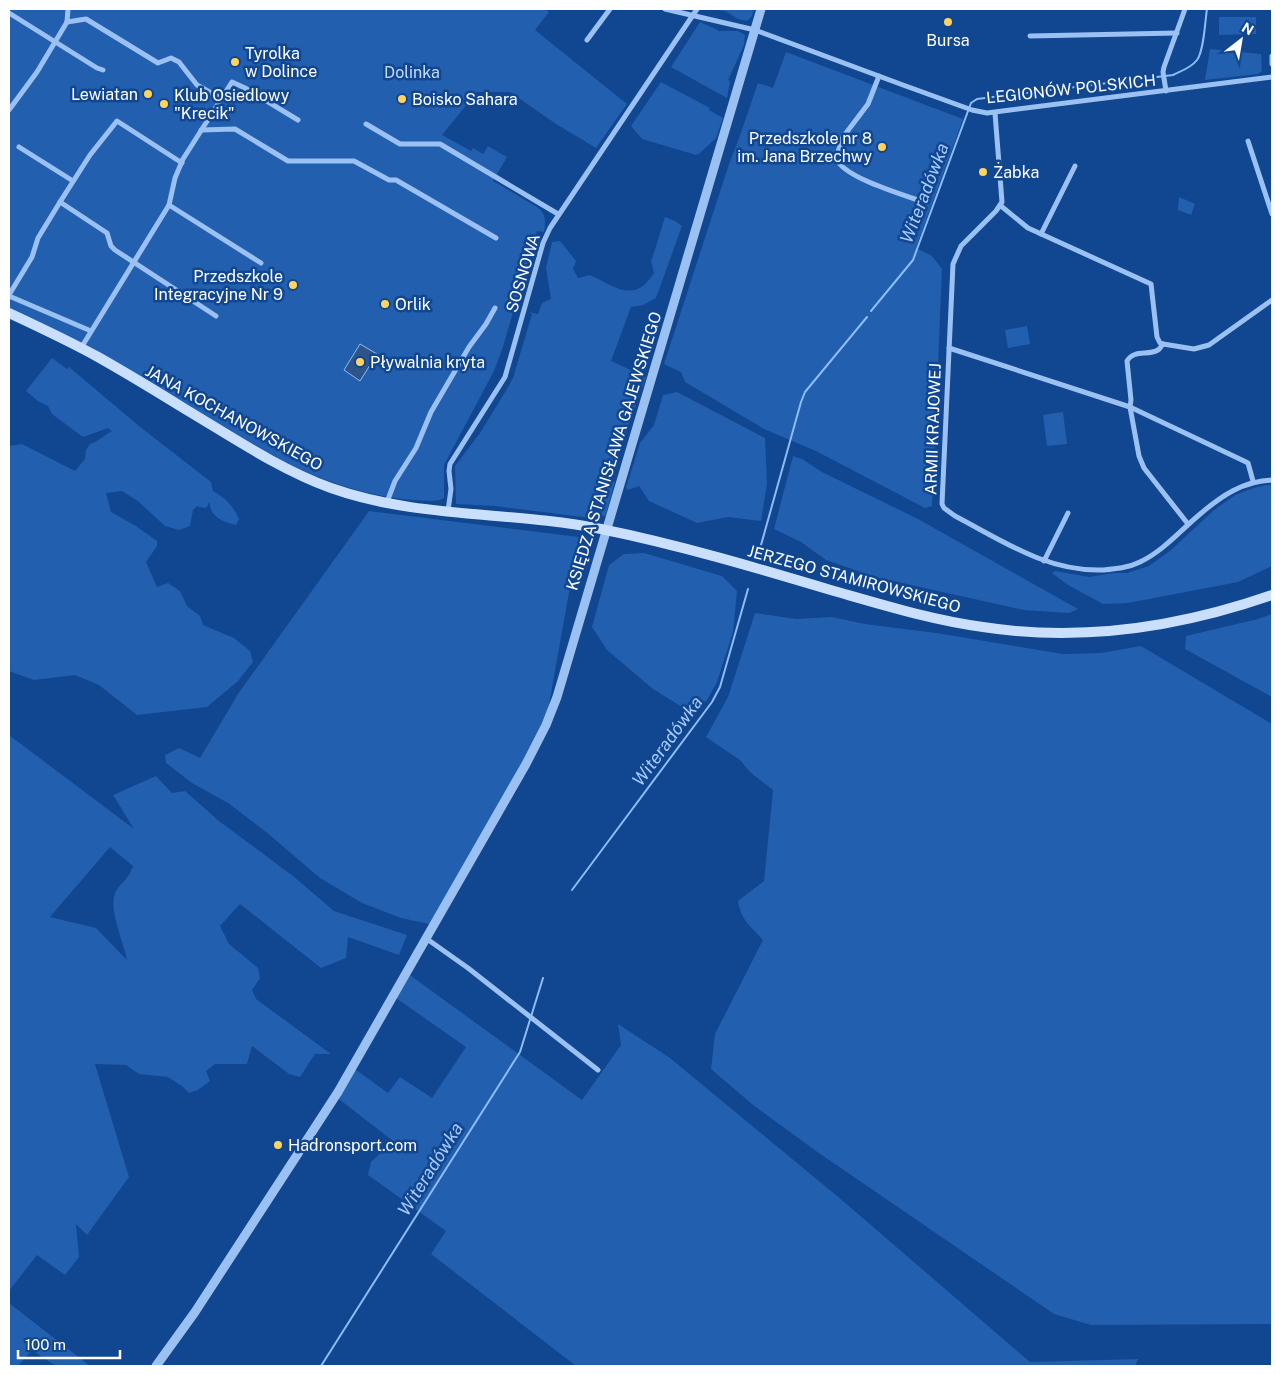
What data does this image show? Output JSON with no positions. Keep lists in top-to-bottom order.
{
  "streets": {
    "main road": ["JANA KOCHANOWSKIEGO", "JERZEGO STAMIROWSKIEGO"],
    "street": [
      "LEGIONÓW POLSKICH",
      "SOSNOWA",
      "ARMII KRAJOWEJ",
      "KSIĘDZA STANISŁAWA GAJEWSKIEGO"
    ]
  },
  "crossings": [
    ["LEGIONÓW POLSKICH", "SOSNOWA"],
    ["LEGIONÓW POLSKICH", "KSIĘDZA STANISŁAWA GAJEWSKIEGO"],
    ["SOSNOWA", "JANA KOCHANOWSKIEGO"],
    ["JANA KOCHANOWSKIEGO", "KSIĘDZA STANISŁAWA GAJEWSKIEGO"],
    ["JANA KOCHANOWSKIEGO", "JERZEGO STAMIROWSKIEGO"],
    ["KSIĘDZA STANISŁAWA GAJEWSKIEGO", "JERZEGO STAMIROWSKIEGO"]
  ],
  "water": ["Witeradówka"],
  "parks": ["Dolinka"],
  "places": [
    "Bursa",
    "Tyrolka w Dolince",
    "Lewiatan",
    "Boisko Sahara",
    "Klub Osiedlowy \"Krecik\"",
    "Przedszkole nr 8 im. Jana Brzechwy",
    "Żabka",
    "Przedszkole Integracyjne Nr 9",
    "Orlik",
    "Pływalnia kryta",
    "Hadronsport.com"
  ],
  "scale_bar": "100 m",
  "north": "top right"
}
